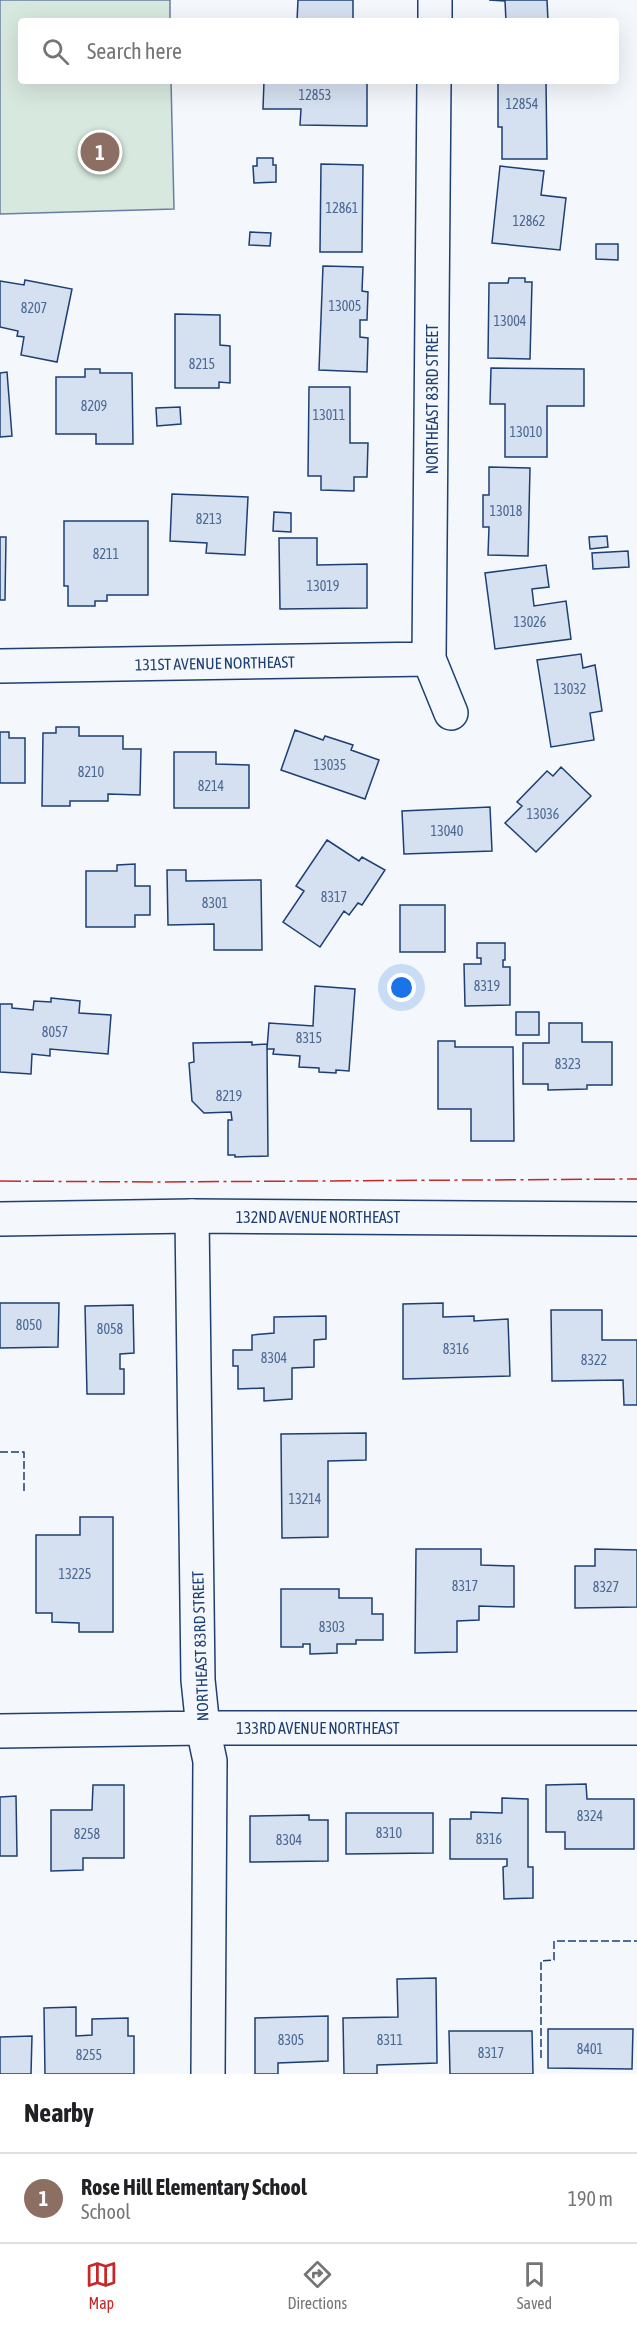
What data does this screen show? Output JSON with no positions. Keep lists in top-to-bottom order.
{
  "streets": {
    "street": [
      "NORTHEAST 83RD STREET",
      "131ST AVENUE NORTHEAST",
      "132ND AVENUE NORTHEAST",
      "133RD AVENUE NORTHEAST"
    ]
  },
  "crossings": [
    ["NORTHEAST 83RD STREET", "131ST AVENUE NORTHEAST"],
    ["NORTHEAST 83RD STREET", "132ND AVENUE NORTHEAST"],
    ["NORTHEAST 83RD STREET", "133RD AVENUE NORTHEAST"]
  ],
  "house_numbers": [
    "12853",
    "12854",
    "12861",
    "12862",
    "13005",
    "8207",
    "13004",
    "8215",
    "8209",
    "13011",
    "13010",
    "13018",
    "8213",
    "8211",
    "13019",
    "13026",
    "13032",
    "13035",
    "8210",
    "8214",
    "13036",
    "13040",
    "8317",
    "8301",
    "8319",
    "8057",
    "8315",
    "8323",
    "8219",
    "8050",
    "8058",
    "8316",
    "8304",
    "8322",
    "13214",
    "13225",
    "8317",
    "8327",
    "8303",
    "8324",
    "8310",
    "8258",
    "8316",
    "8304",
    "8305",
    "8311",
    "8401",
    "8317",
    "8255"
  ],
  "page": {
    "search": "Search here",
    "pins": "1",
    "heading": "Nearby",
    "list": [
      {
        "mark": "1",
        "name": "Rose Hill Elementary School",
        "note": "School",
        "value": "190 m"
      }
    ],
    "nav": ["Map", "Directions", "Saved"]
  }
}
